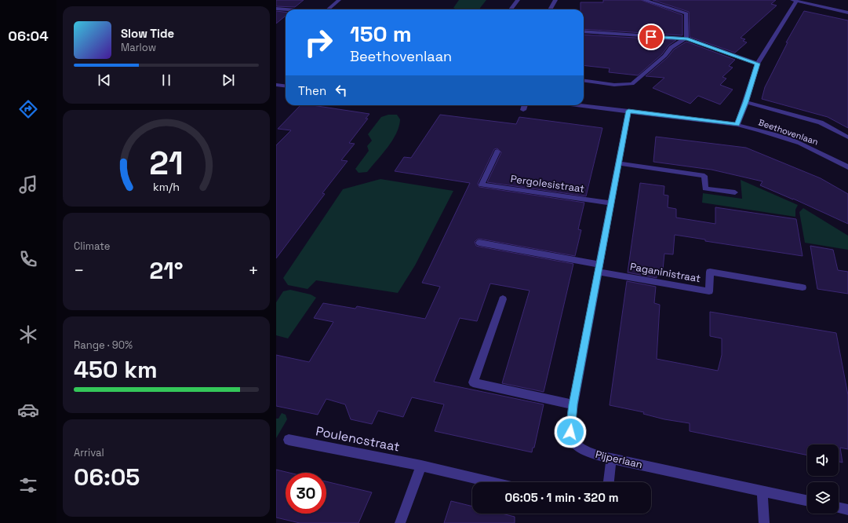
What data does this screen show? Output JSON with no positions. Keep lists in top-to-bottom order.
{
  "streets": {
    "street": [
      "Beethovenlaan",
      "Pergolesistraat",
      "Paganinistraat",
      "Poulencstraat",
      "Pijperlaan"
    ]
  },
  "crossings": [
    ["Beethovenlaan", "Pijperlaan"],
    ["Pergolesistraat", "Pijperlaan"],
    ["Paganinistraat", "Pijperlaan"]
  ],
  "page": {
    "tabs": "06:04",
    "turn": ["150 m", "Beethovenlaan"],
    "song": ["Slow Tide", "Marlow"],
    "then": "Then",
    "tile": [
      "Climate",
      ["Range · 90%", "450 km"],
      ["Arrival", "06:05"]
    ],
    "heat": ["−", "21°", "+"],
    "limit": "30",
    "trip": "06:05 · 1 min · 320 m",
    "gauge": ["21", "km/h"]
  }
}
